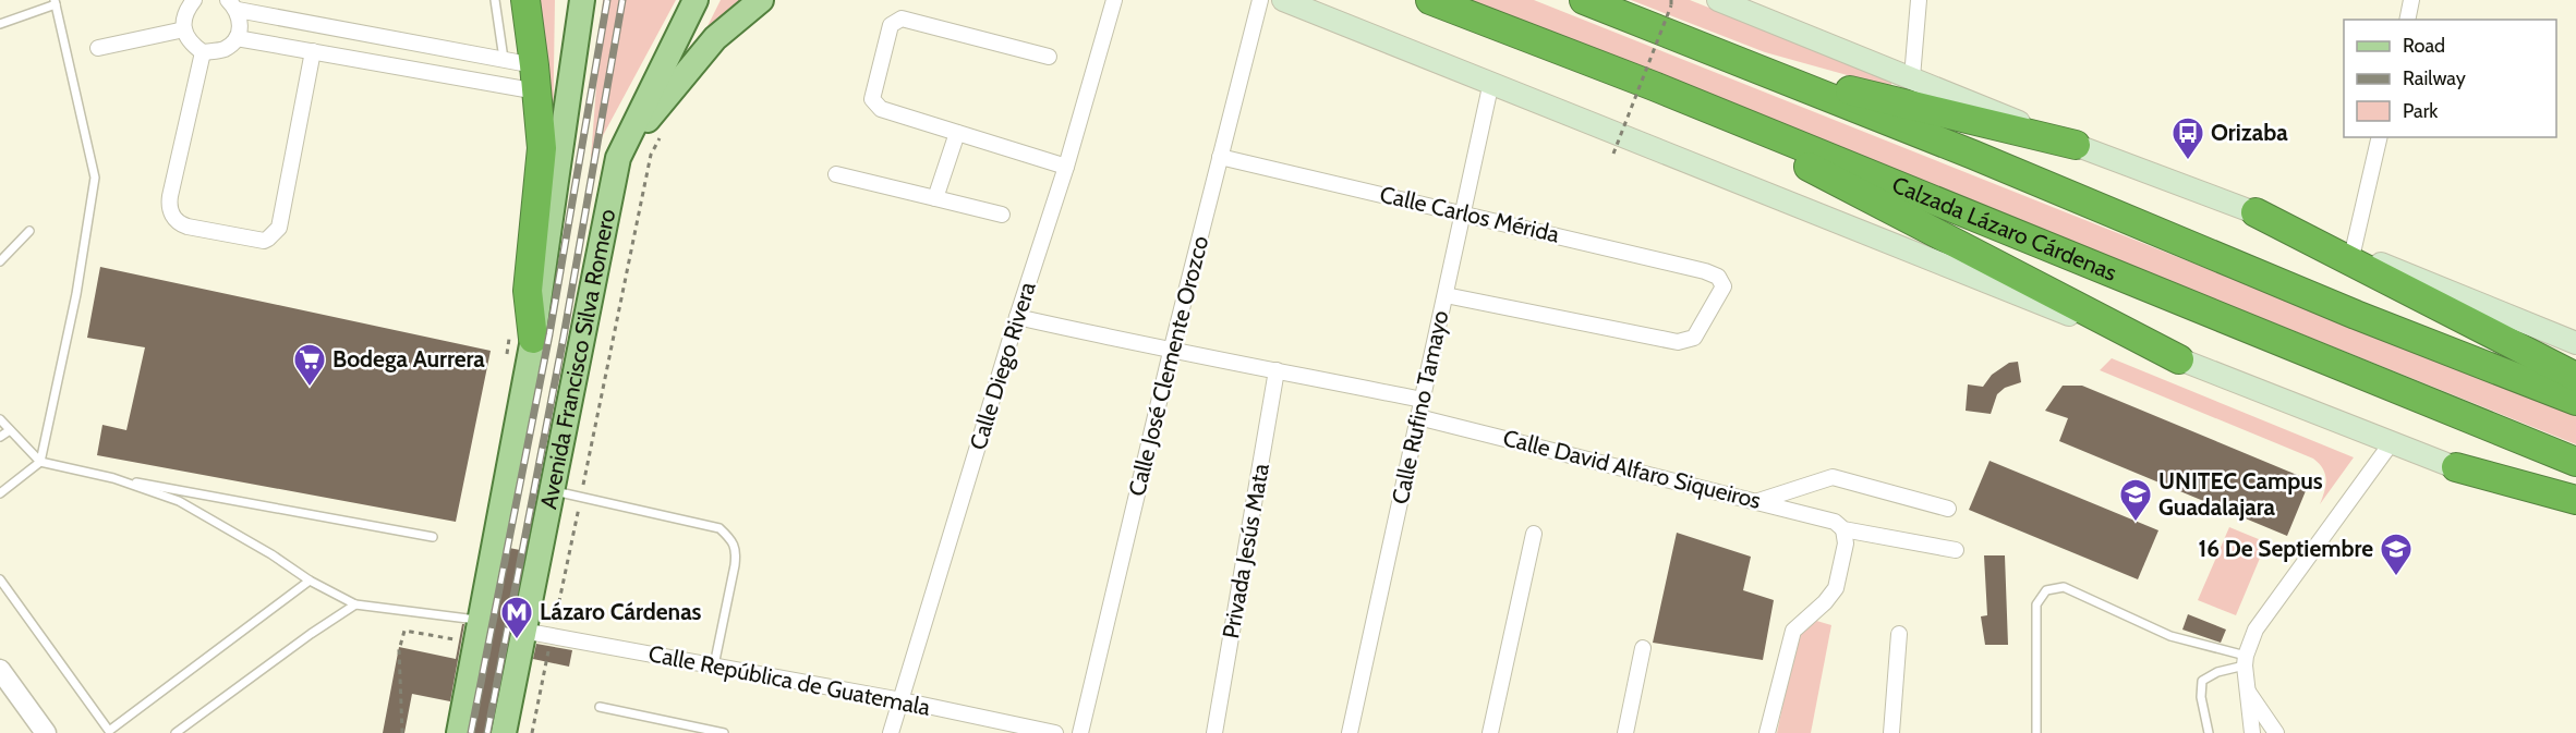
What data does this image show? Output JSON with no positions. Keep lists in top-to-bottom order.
{
  "streets": {
    "highway": ["Calzada Lázaro Cárdenas"],
    "main road": ["Avenida Francisco Silva Romero"],
    "street": [
      "Calle Carlos Mérida",
      "Calle Diego Rivera",
      "Calle José Clemente Orozco",
      "Calle Rufino Tamayo",
      "Calle David Alfaro Siqueiros",
      "Privada Jesús Mata",
      "Calle República de Guatemala"
    ]
  },
  "crossings": [
    ["Calle Carlos Mérida", "Calle José Clemente Orozco"],
    ["Calle Carlos Mérida", "Calle Rufino Tamayo"],
    ["Avenida Francisco Silva Romero", "Calle República de Guatemala"],
    ["Calle Diego Rivera", "Calle República de Guatemala"],
    ["Calle Rufino Tamayo", "Calle David Alfaro Siqueiros"]
  ],
  "places": {
    "bus stop": ["Orizaba"],
    "supermarket": ["Bodega Aurrera"],
    "school or university": ["UNITEC Campus Guadalajara", "16 De Septiembre"],
    "metro station": ["Lázaro Cárdenas"]
  },
  "legend": ["Road", "Railway", "Park"]
}
